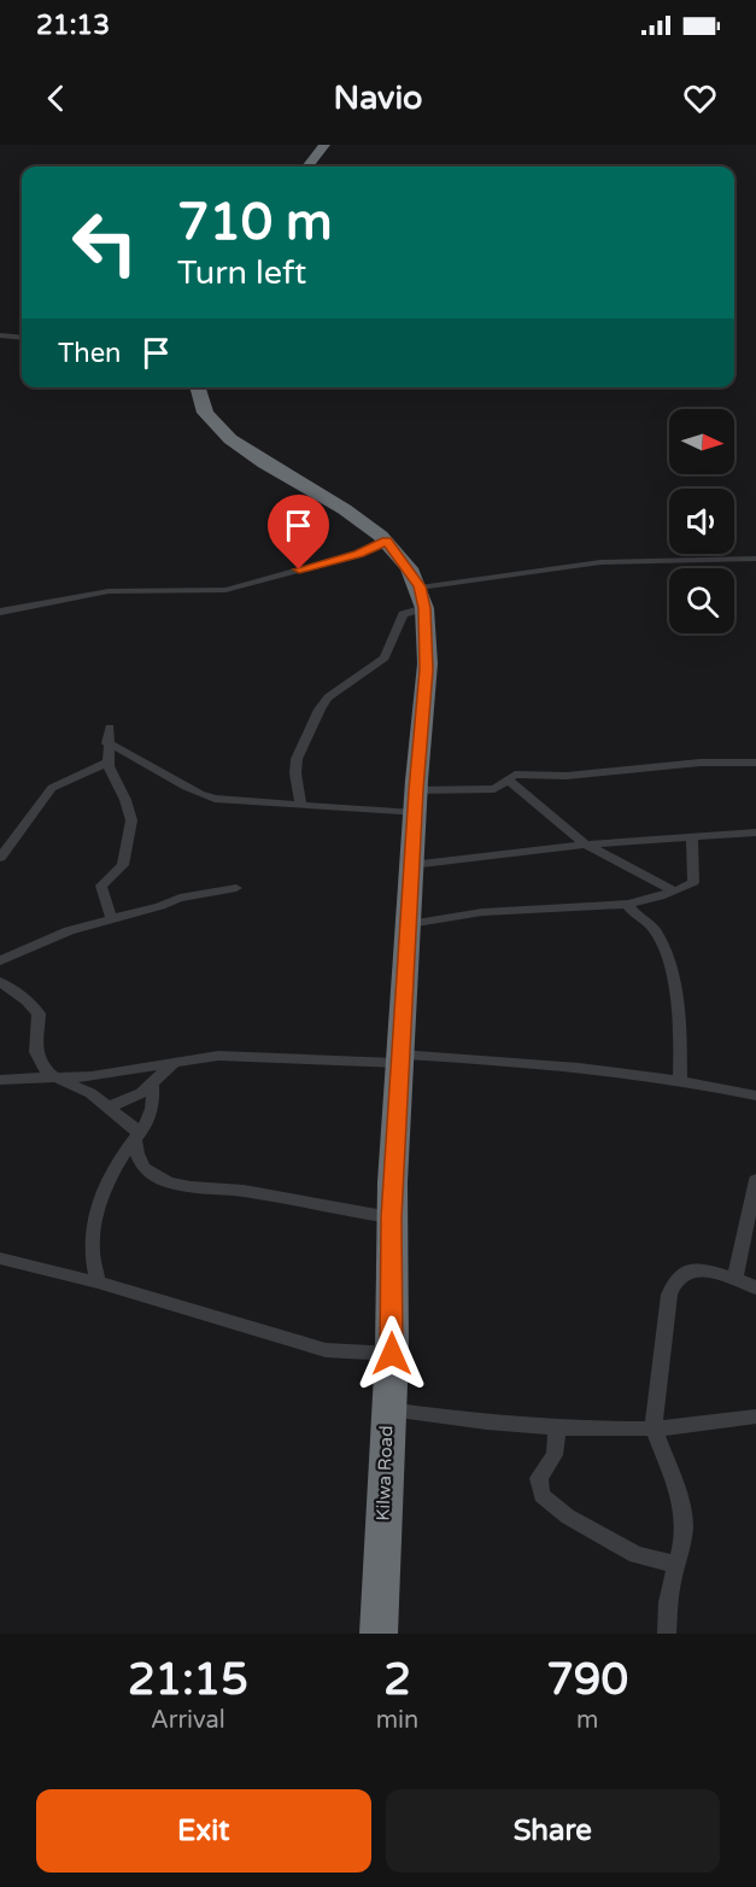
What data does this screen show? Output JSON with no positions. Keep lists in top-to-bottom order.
{
  "streets": {
    "highway": ["Kilwa Road"]
  },
  "north": "right",
  "page": {
    "status": "21:13",
    "header": "Navio",
    "turn": ["710 m", "Turn left"],
    "then": "Then",
    "eta": [
      "21:15",
      "Arrival",
      "2",
      "min",
      "790",
      "m"
    ],
    "buttons": ["Exit", "Share"]
  }
}
